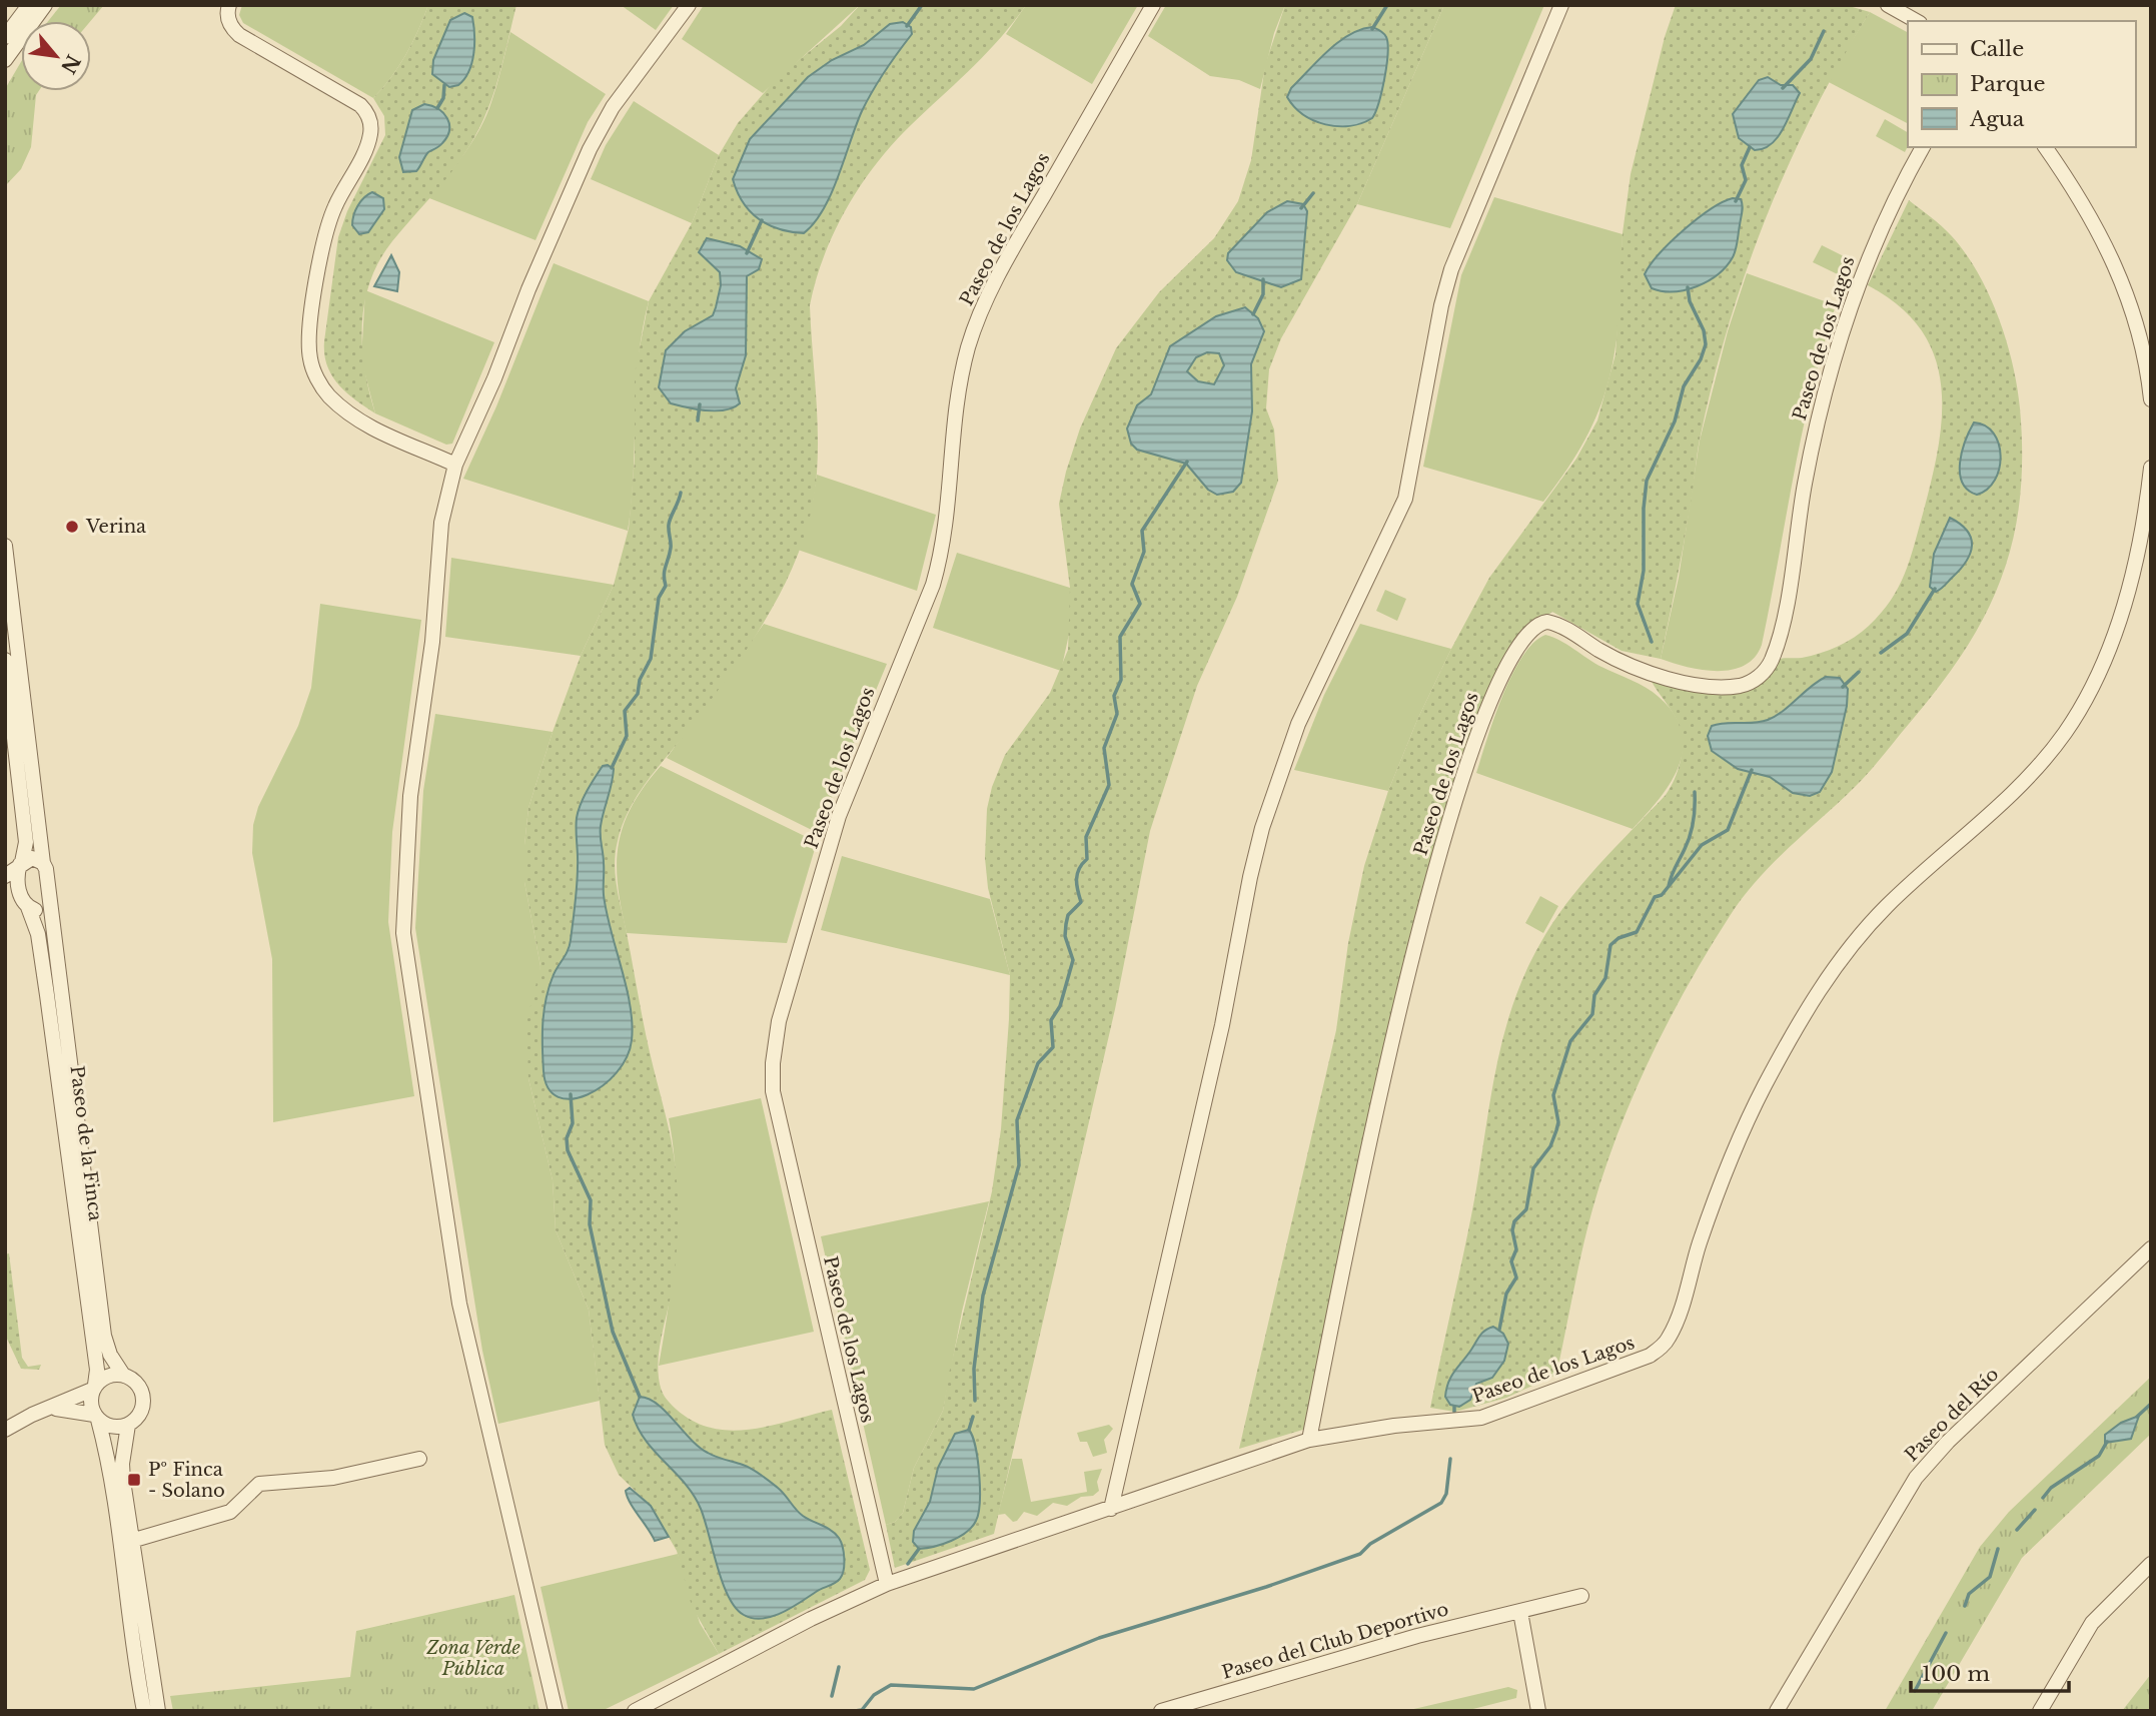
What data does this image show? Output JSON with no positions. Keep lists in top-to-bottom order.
{
  "streets": {
    "street": [
      "Paseo de los Lagos",
      "Paseo de la Finca",
      "Paseo del Río",
      "Paseo del Club Deportivo"
    ]
  },
  "parks": ["Zona Verde Pública"],
  "places": {
    "other": ["Verina"],
    "transit": ["Pº Finca - Solano"]
  },
  "legend": ["Calle", "Parque", "Agua"],
  "scale_bar": "100 m",
  "north": "bottom right"
}
